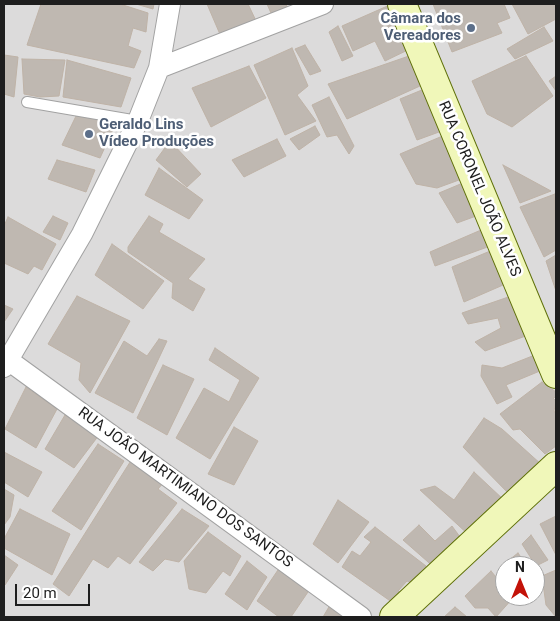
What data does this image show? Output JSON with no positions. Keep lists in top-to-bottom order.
{
  "streets": {
    "street": ["RUA CORONEL JOÃO ALVES", "RUA JOÃO MARTIMIANO DOS SANTOS"]
  },
  "places": ["Câmara dos Vereadores", "Geraldo Lins Vídeo Produções"],
  "scale_bar": "20 m",
  "north": "top"
}
